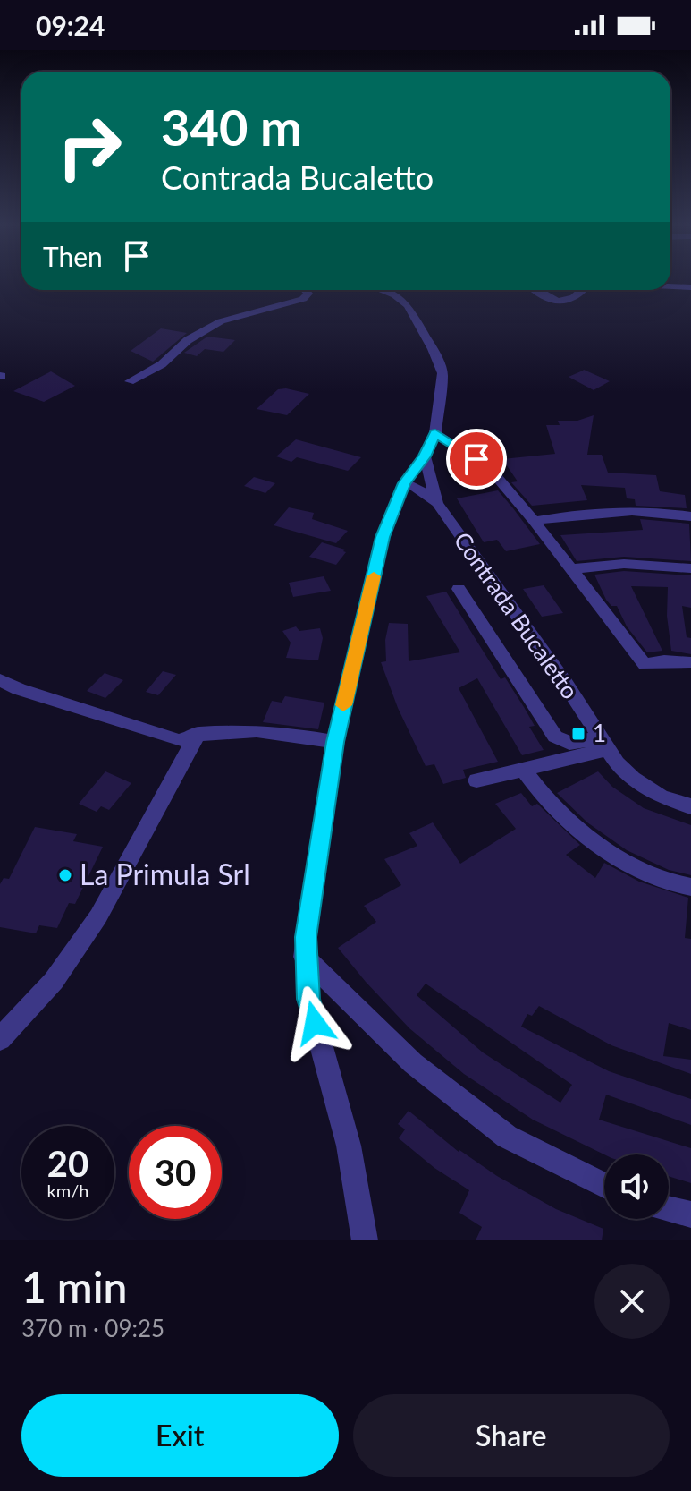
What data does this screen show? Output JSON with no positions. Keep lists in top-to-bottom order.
{
  "streets": {
    "street": ["Contrada Bucaletto"]
  },
  "places": {
    "transit": ["1"],
    "other": ["La Primula Srl"]
  },
  "page": {
    "status": "09:24",
    "turn": ["340 m", "Contrada Bucaletto"],
    "then": "Then",
    "speed": "20 km/h",
    "limit": "30",
    "heading": ["1 min", "370 m · 09:25"],
    "buttons": ["Exit", "Share"]
  }
}
